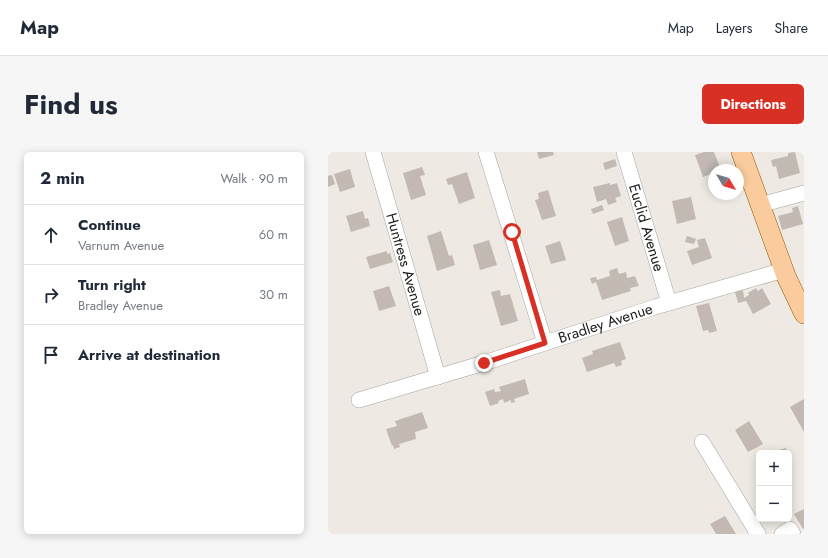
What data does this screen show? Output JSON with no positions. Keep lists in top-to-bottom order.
{
  "streets": {
    "street": ["Euclid Avenue", "Huntress Avenue", "Bradley Avenue"]
  },
  "crossings": [
    ["Euclid Avenue", "Bradley Avenue"],
    ["Huntress Avenue", "Bradley Avenue"]
  ],
  "north": "bottom right",
  "page": {
    "header": "Map",
    "nav": ["Map", "Layers", "Share"],
    "title": "Find us",
    "buttons": "Directions",
    "heading": ["2 min", "Walk · 90 m"],
    "list": [
      ["Continue", "Varnum Avenue", "60 m"],
      ["Turn right", "Bradley Avenue", "30 m"],
      "Arrive at destination"
    ],
    "map_buttons": ["+", "−"]
  }
}
